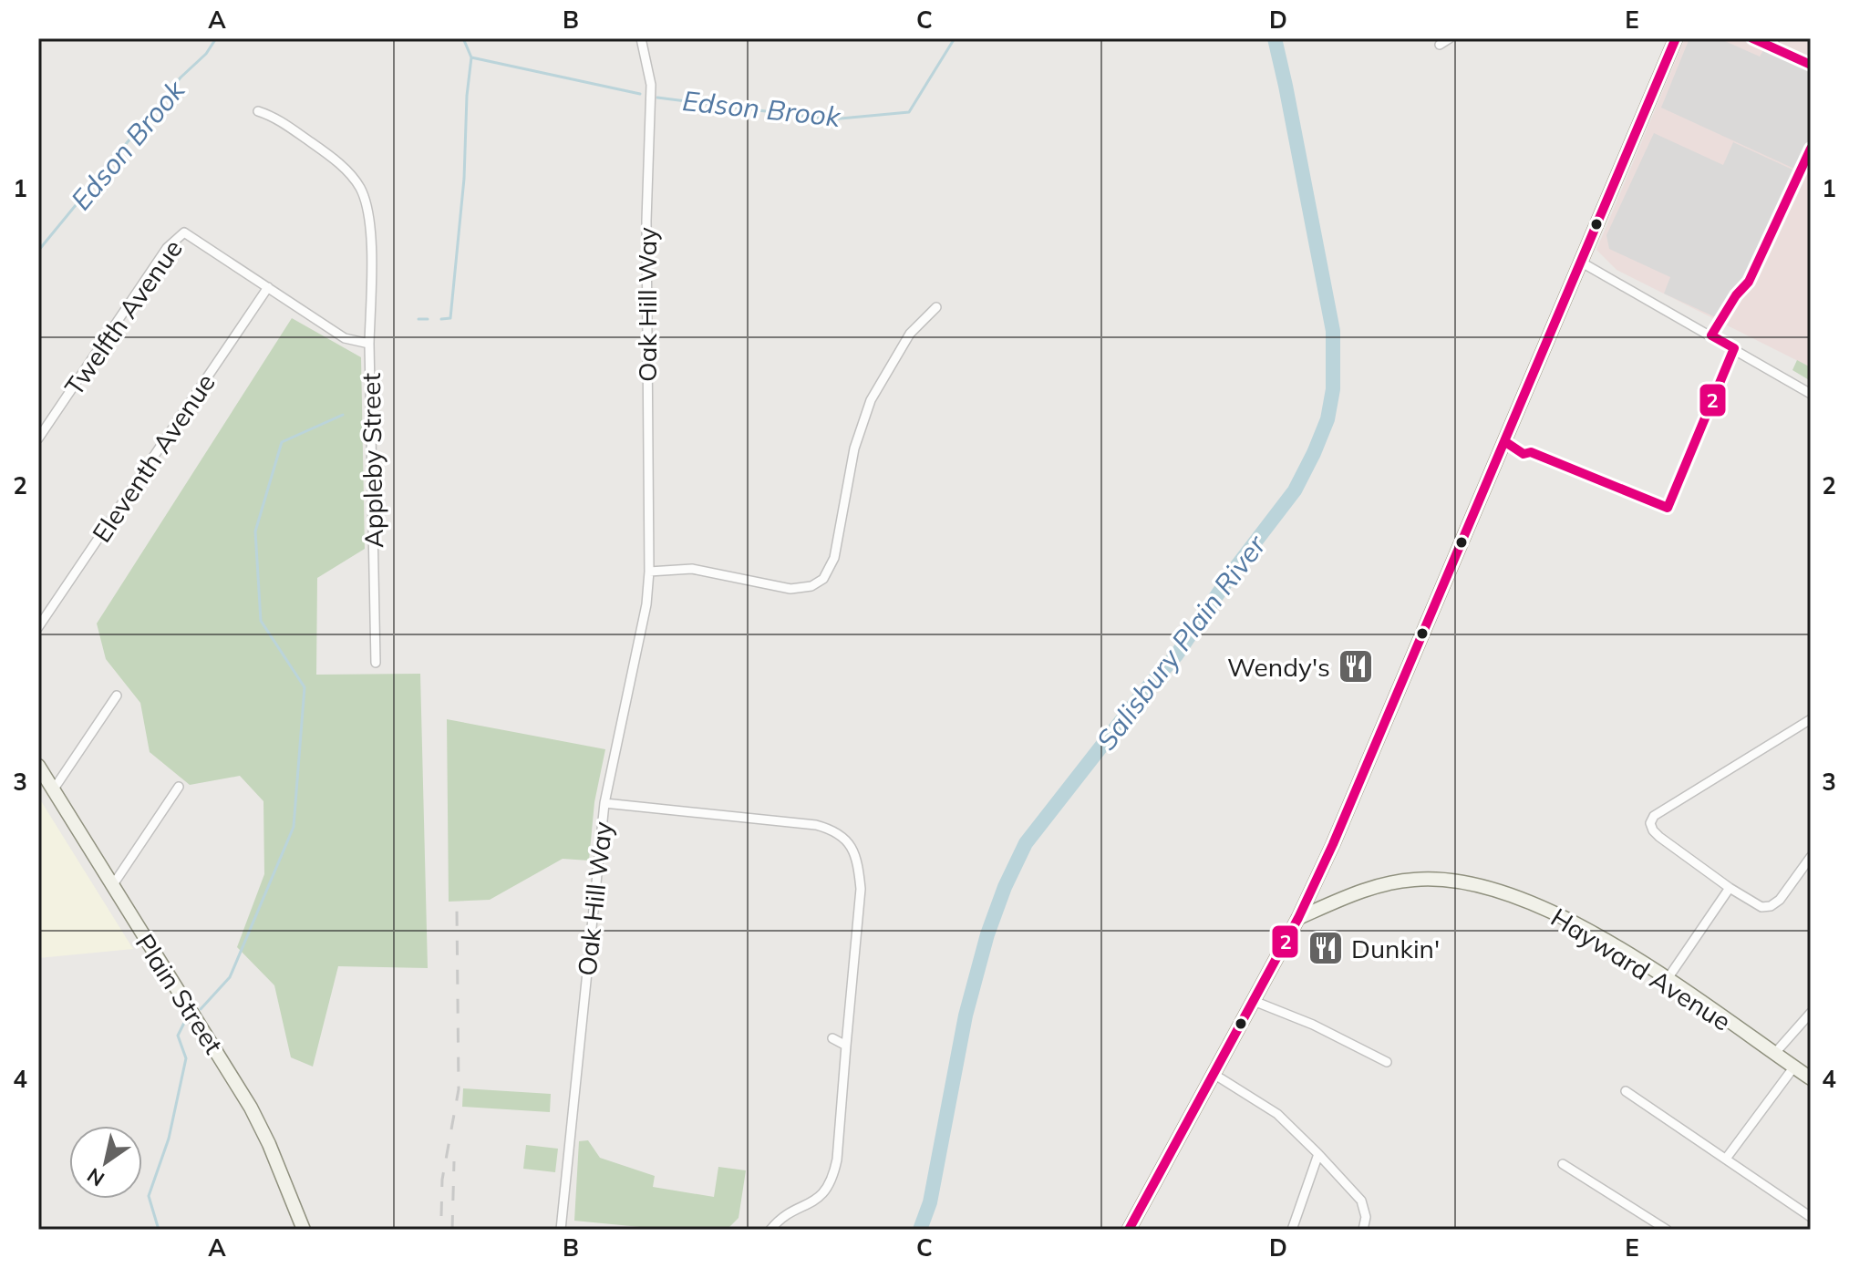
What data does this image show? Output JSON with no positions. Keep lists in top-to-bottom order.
{
  "streets": {
    "main road": ["Hayward Avenue", "Plain Street"],
    "street": [
      "Oak Hill Way",
      "Twelfth Avenue",
      "Eleventh Avenue",
      "Appleby Street"
    ]
  },
  "crossings": [
    ["Twelfth Avenue", "Appleby Street"],
    ["Eleventh Avenue", "Appleby Street"]
  ],
  "water": ["Edson Brook", "Salisbury Plain River"],
  "places": {
    "restaurant": ["Wendy's", "Dunkin'"]
  },
  "lines": ["transit line 2"],
  "north": "bottom left",
  "grid": {
    "columns": [
      "A",
      "B",
      "C",
      "D",
      "E"
    ],
    "rows": [
      "1",
      "2",
      "3",
      "4"
    ]
  }
}
